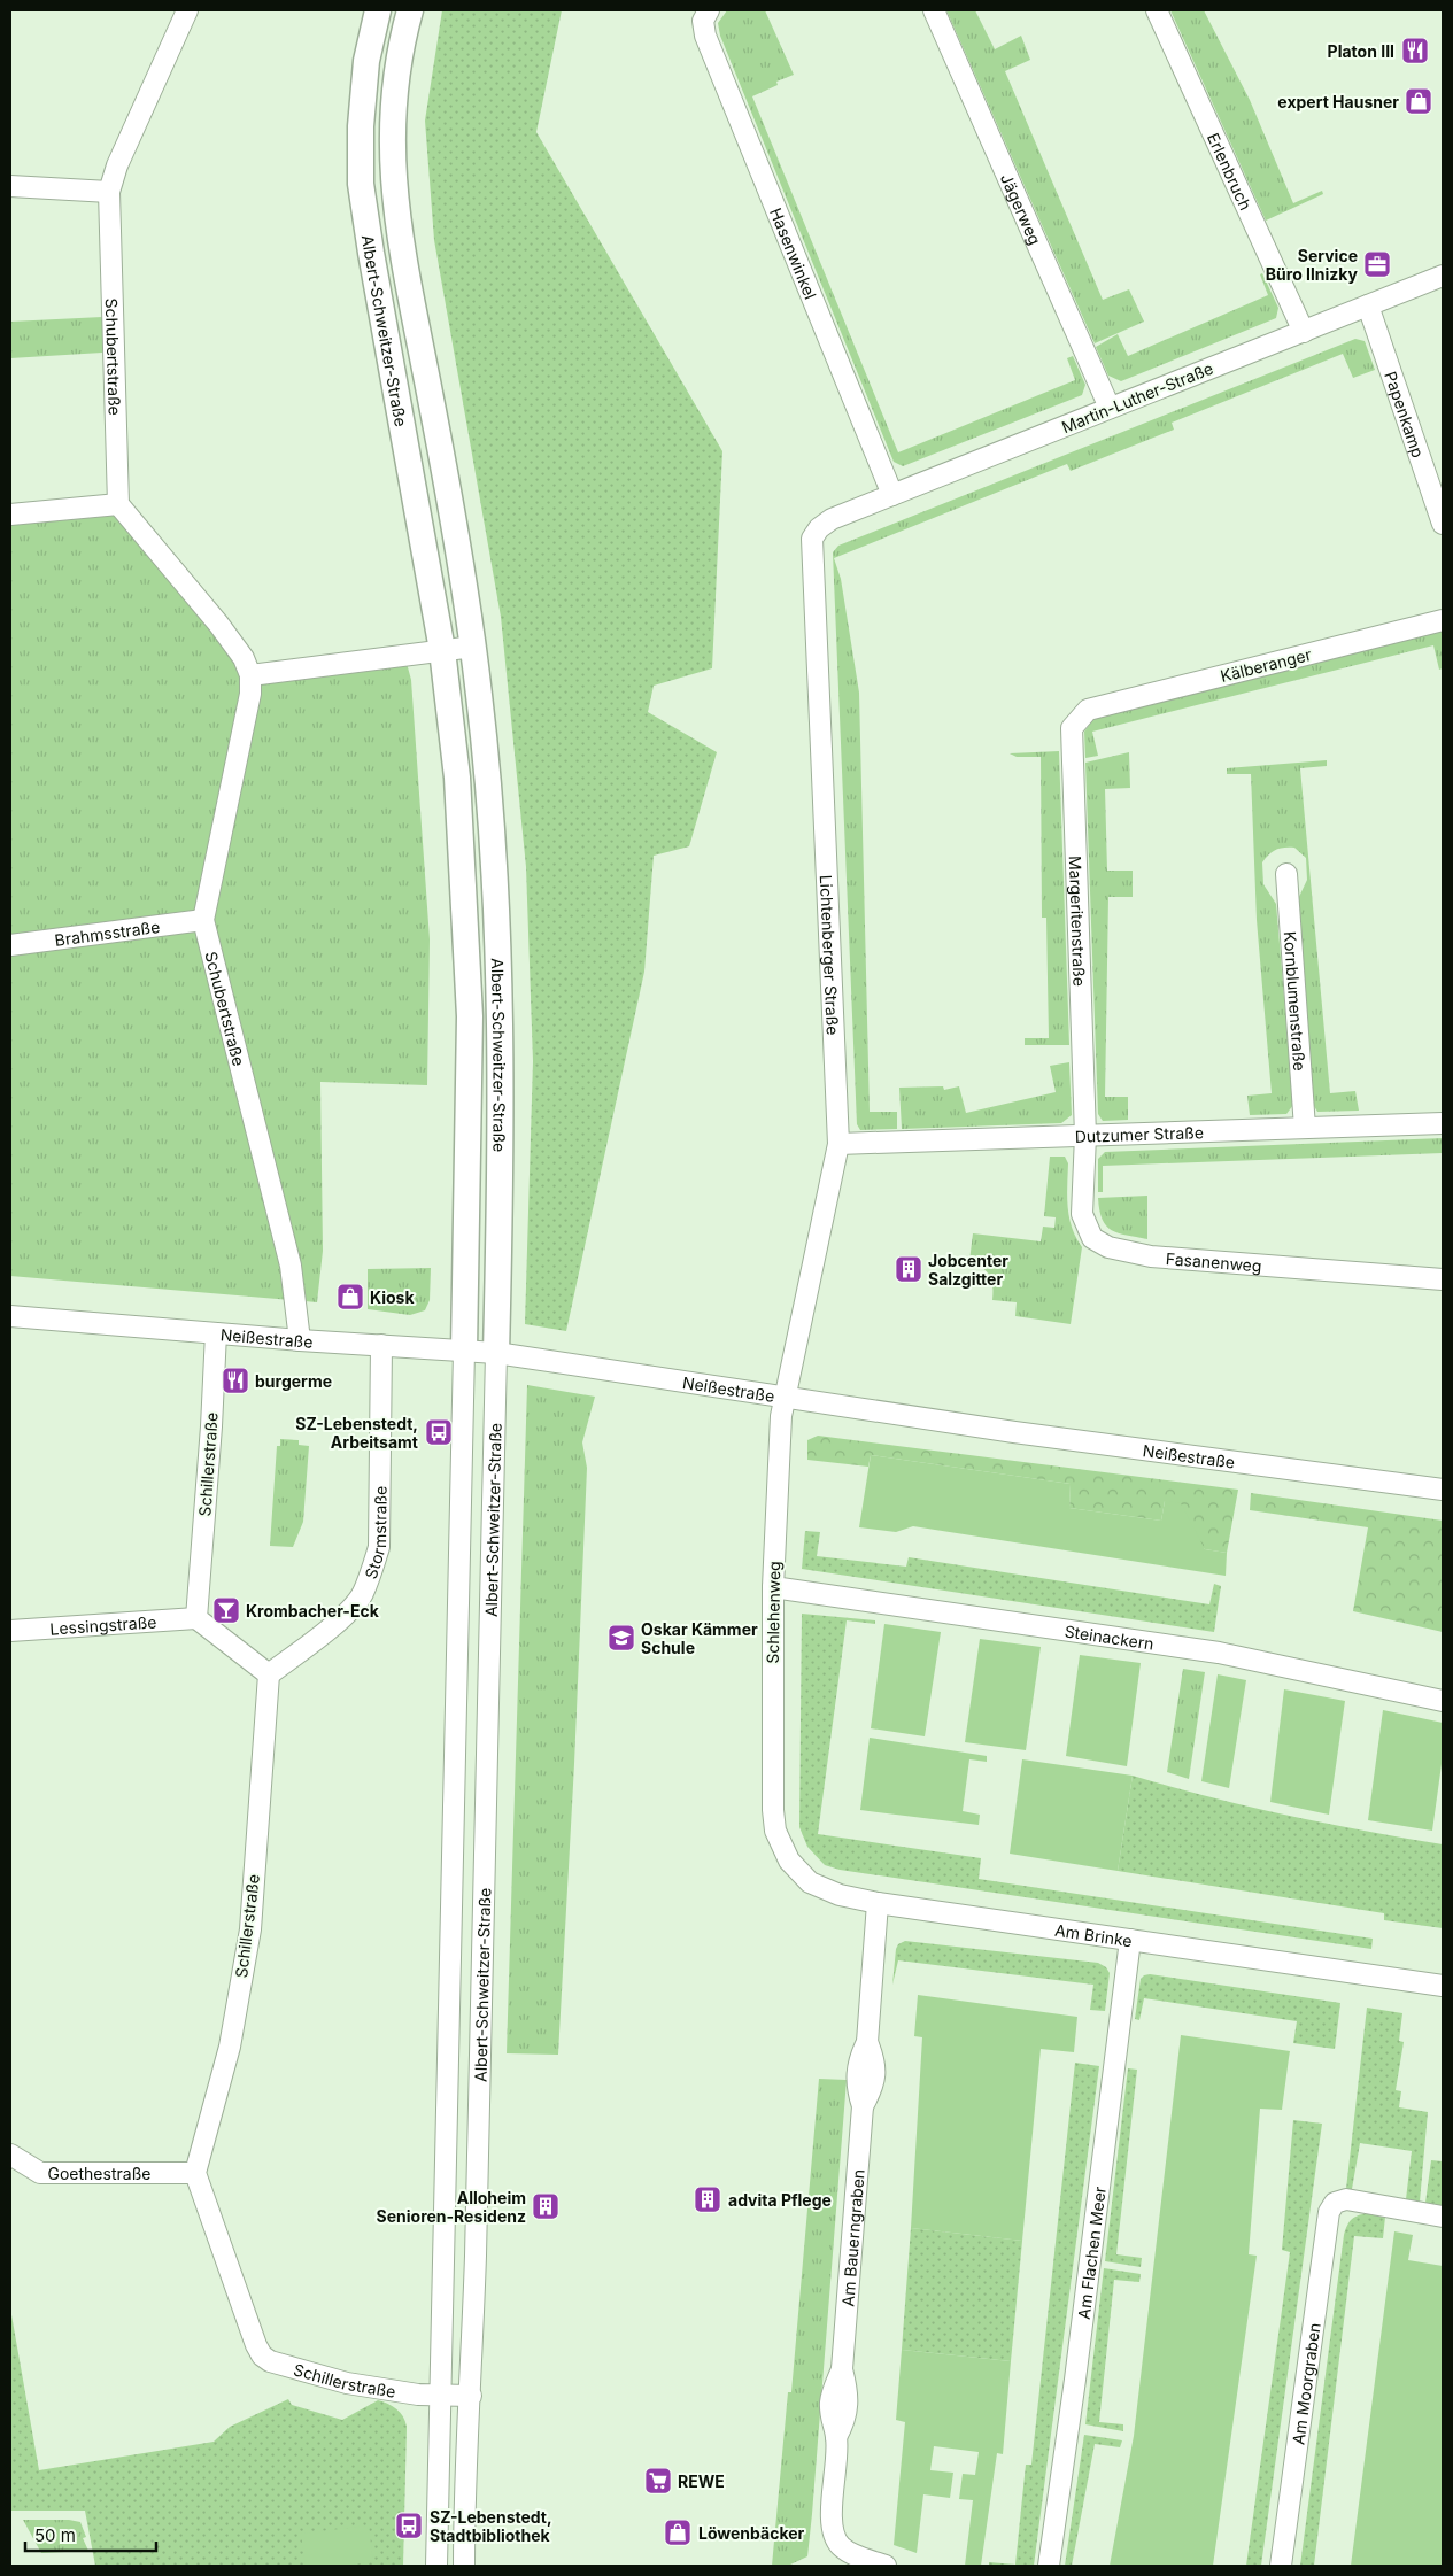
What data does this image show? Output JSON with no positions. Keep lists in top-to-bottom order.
{
  "streets": {
    "main road": ["Albert-Schweitzer-Straße"],
    "street": [
      "Erlenbruch",
      "Jägerweg",
      "Hasenwinkel",
      "Schubertstraße",
      "Martin-Luther-Straße",
      "Papenkamp",
      "Kälberanger",
      "Margeritenstraße",
      "Brahmsstraße",
      "Lichtenberger Straße",
      "Kornblumenstraße",
      "Dutzumer Straße",
      "Fasanenweg",
      "Neißestraße",
      "Schillerstraße",
      "Stormstraße",
      "Schlehenweg",
      "Lessingstraße",
      "Steinackern",
      "Am Brinke",
      "Goethestraße",
      "Am Bauerngraben",
      "Am Flachen Meer",
      "Am Moorgraben"
    ]
  },
  "crossings": [
    ["Erlenbruch", "Martin-Luther-Straße"],
    ["Jägerweg", "Martin-Luther-Straße"],
    ["Hasenwinkel", "Martin-Luther-Straße"],
    ["Albert-Schweitzer-Straße", "Neißestraße"],
    ["Albert-Schweitzer-Straße", "Schillerstraße"],
    ["Schubertstraße", "Brahmsstraße"],
    ["Schubertstraße", "Neißestraße"],
    ["Martin-Luther-Straße", "Papenkamp"],
    ["Martin-Luther-Straße", "Lichtenberger Straße"],
    ["Kälberanger", "Margeritenstraße"],
    ["Margeritenstraße", "Dutzumer Straße"],
    ["Margeritenstraße", "Fasanenweg"],
    ["Lichtenberger Straße", "Dutzumer Straße"],
    ["Lichtenberger Straße", "Neißestraße"],
    ["Lichtenberger Straße", "Schlehenweg"],
    ["Kornblumenstraße", "Dutzumer Straße"],
    ["Dutzumer Straße", "Fasanenweg"],
    ["Neißestraße", "Schillerstraße"],
    ["Neißestraße", "Stormstraße"],
    ["Neißestraße", "Schlehenweg"],
    ["Schillerstraße", "Stormstraße"],
    ["Schillerstraße", "Lessingstraße"],
    ["Schillerstraße", "Goethestraße"],
    ["Schlehenweg", "Steinackern"],
    ["Schlehenweg", "Am Brinke"],
    ["Am Brinke", "Am Bauerngraben"],
    ["Am Brinke", "Am Flachen Meer"]
  ],
  "places": {
    "restaurant": ["Platon III", "burgerme"],
    "shop": ["expert Hausner", "Kiosk", "Löwenbäcker"],
    "office": ["Service Büro Ilnizky"],
    "building": ["Jobcenter Salzgitter", "advita Pflege", "Alloheim Senioren-Residenz"],
    "bus stop": ["SZ-Lebenstedt, Arbeitsamt", "SZ-Lebenstedt, Stadtbibliothek"],
    "bar": ["Krombacher-Eck"],
    "school or university": ["Oskar Kämmer Schule"],
    "supermarket": ["REWE"]
  },
  "scale_bar": "50 m"
}
